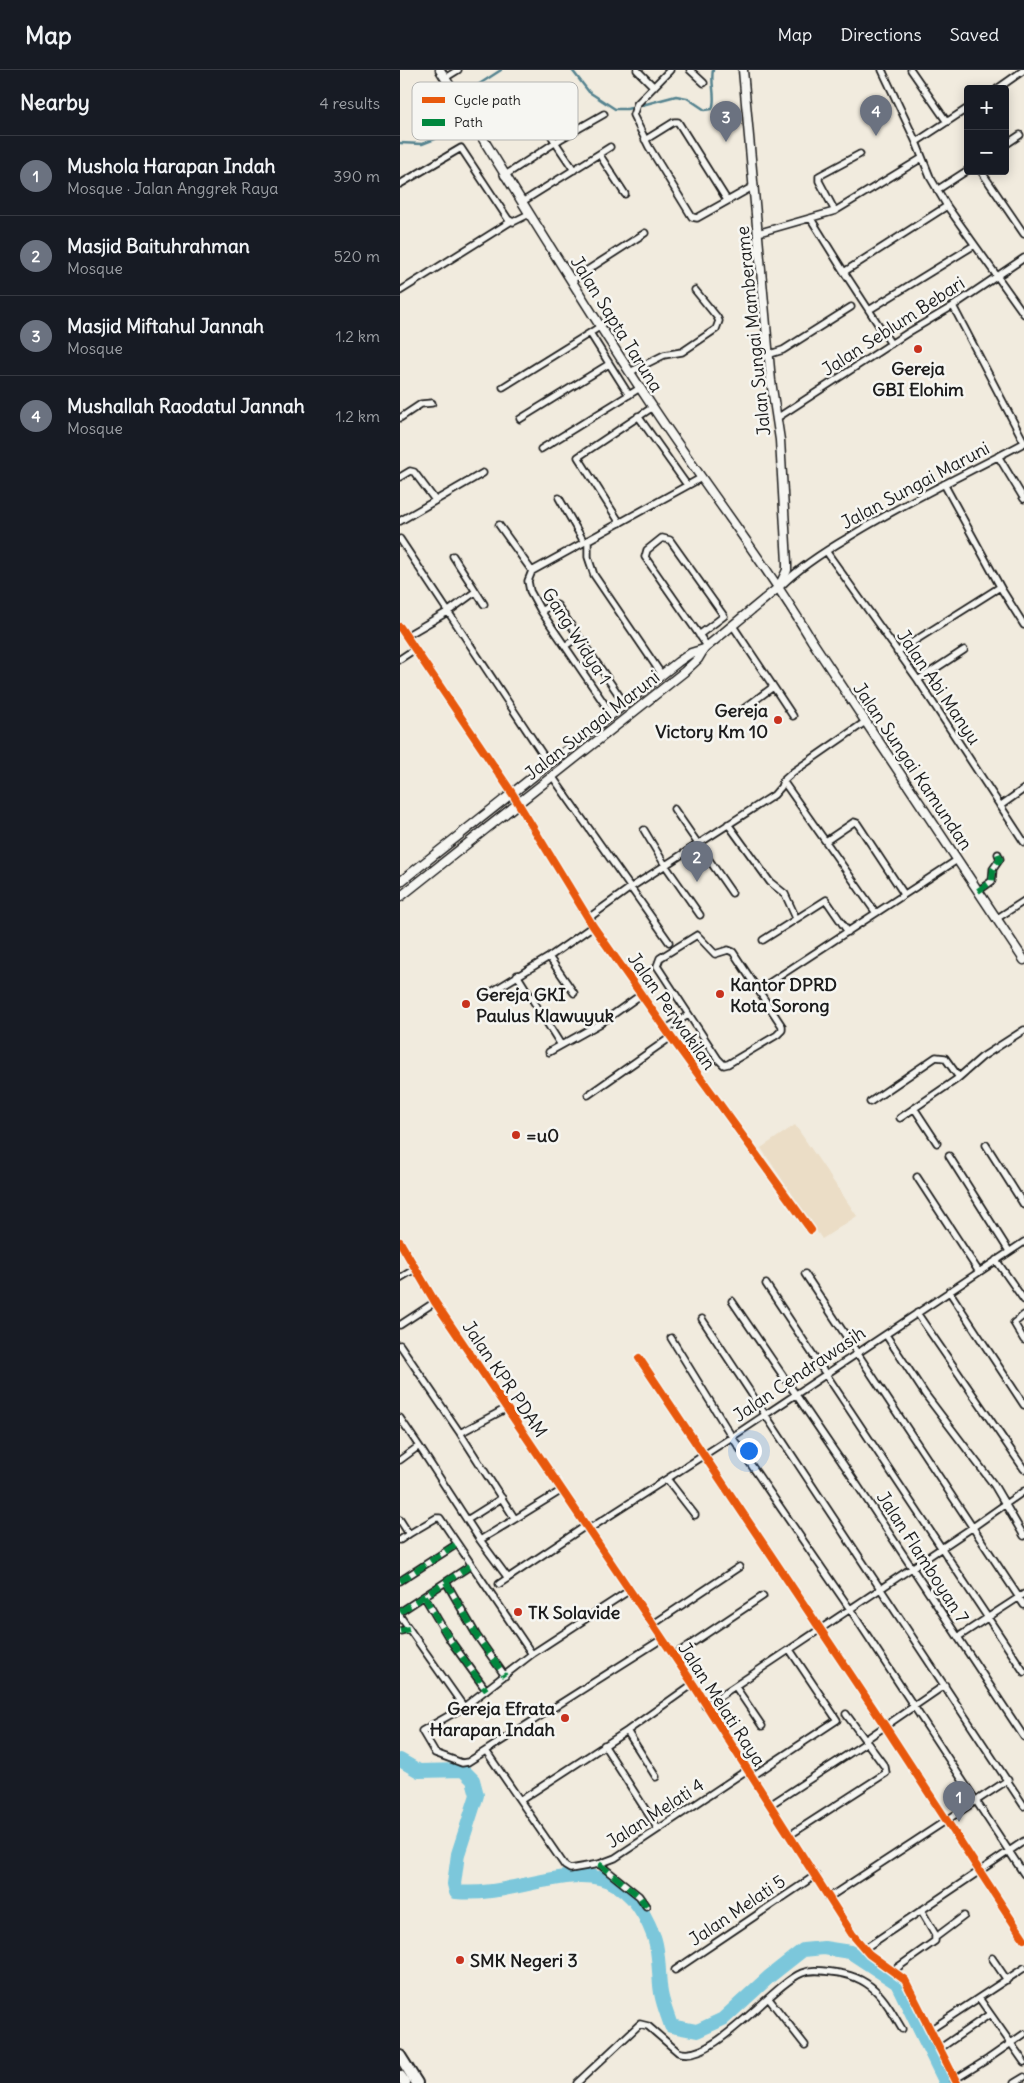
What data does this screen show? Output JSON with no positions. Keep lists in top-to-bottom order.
{
  "streets": {
    "main road": [
      "Jalan Sapta Taruna",
      "Jalan Sungai Mamberame",
      "Jalan Sungai Maruni",
      "Jalan Sungai Kamundan"
    ],
    "street": [
      "Jalan Seblum Bebari",
      "Gang Widya 1",
      "Jalan Abi Manyu",
      "Jalan Perwakilan",
      "Jalan Cendrawasih",
      "Jalan KPR PDAM",
      "Jalan Flamboyan 7",
      "Jalan Melati Raya",
      "Jalan Melati 4",
      "Jalan Melati 5"
    ]
  },
  "crossings": [
    ["Jalan Sapta Taruna", "Jalan Sungai Mamberame"],
    ["Jalan Sapta Taruna", "Jalan Sungai Maruni"],
    ["Jalan Sapta Taruna", "Jalan Sungai Kamundan"],
    ["Jalan Seblum Bebari", "Jalan Sungai Mamberame"],
    ["Jalan Sungai Mamberame", "Jalan Sungai Maruni"],
    ["Jalan Sungai Mamberame", "Jalan Sungai Kamundan"],
    ["Jalan Sungai Maruni", "Gang Widya 1"],
    ["Jalan Sungai Maruni", "Jalan Abi Manyu"],
    ["Jalan Sungai Maruni", "Jalan Sungai Kamundan"],
    ["Jalan Sungai Maruni", "Jalan Perwakilan"],
    ["Jalan Cendrawasih", "Jalan KPR PDAM"],
    ["Jalan Cendrawasih", "Jalan Flamboyan 7"],
    ["Jalan Cendrawasih", "Jalan Melati Raya"],
    ["Jalan KPR PDAM", "Jalan Melati Raya"],
    ["Jalan Melati Raya", "Jalan Melati 4"],
    ["Jalan Melati Raya", "Jalan Melati 5"]
  ],
  "places": [
    "Gereja GBI Elohim",
    "Gereja Victory Km 10",
    "Kantor DPRD Kota Sorong",
    "Gereja GKI Paulus Klawuyuk",
    "=u0",
    "TK Solavide",
    "Gereja Efrata Harapan Indah",
    "SMK Negeri 3"
  ],
  "legend": ["Cycle path", "Path"],
  "page": {
    "header": "Map",
    "nav": ["Map", "Directions", "Saved"],
    "heading": ["Nearby", "4 results"],
    "map_buttons": ["+", "−"],
    "pins": [
      "4",
      "3",
      "2",
      "1"
    ],
    "list": [
      {
        "mark": "1",
        "name": "Mushola Harapan Indah",
        "note": "Mosque · Jalan Anggrek Raya",
        "value": "390 m"
      },
      {
        "mark": "2",
        "name": "Masjid Baituhrahman",
        "note": "Mosque",
        "value": "520 m"
      },
      {
        "mark": "3",
        "name": "Masjid Miftahul Jannah",
        "note": "Mosque",
        "value": "1.2 km"
      },
      {
        "mark": "4",
        "name": "Mushallah Raodatul Jannah",
        "note": "Mosque",
        "value": "1.2 km"
      }
    ]
  }
}
